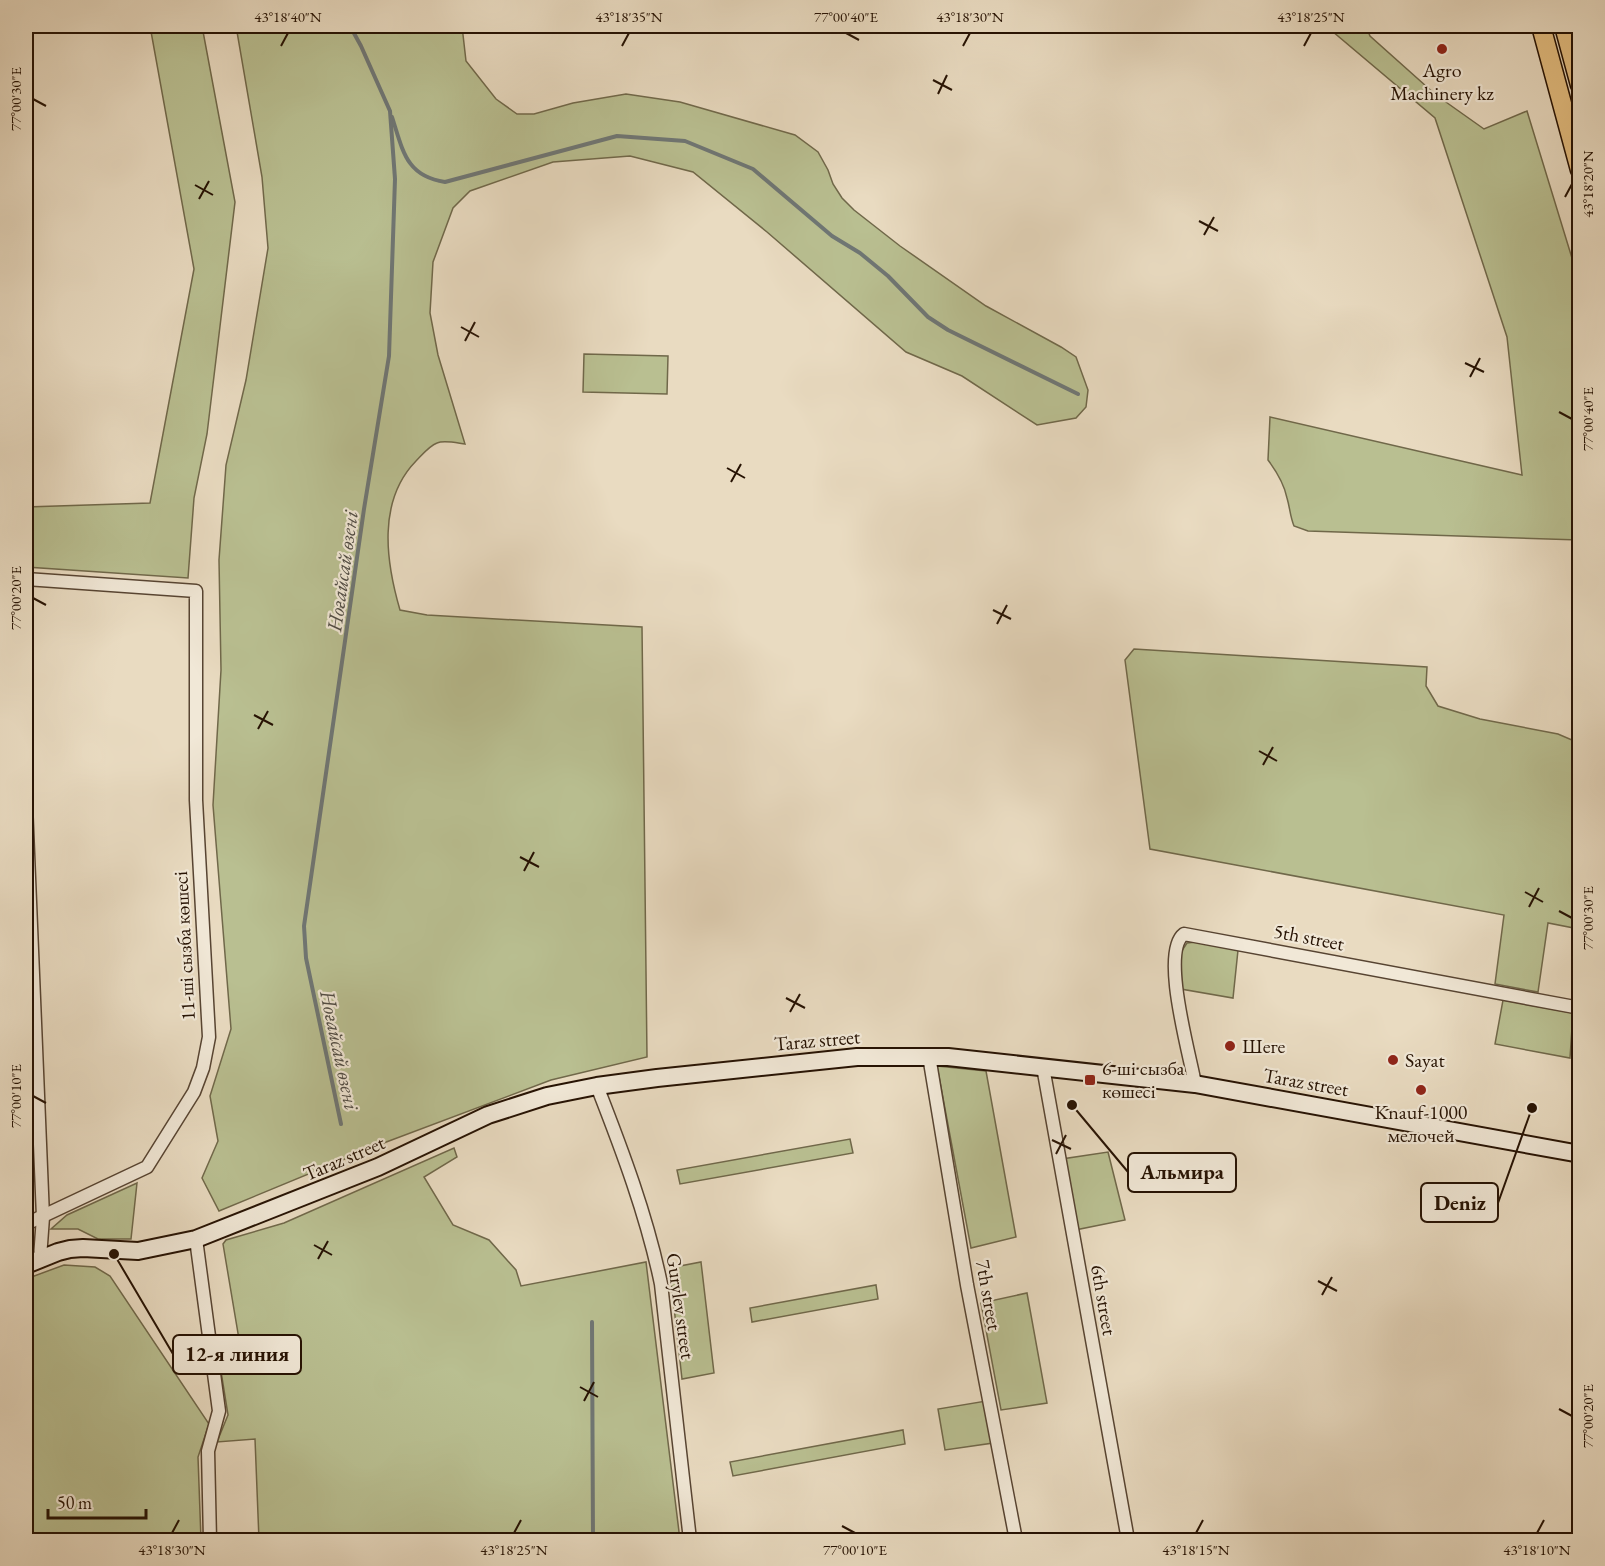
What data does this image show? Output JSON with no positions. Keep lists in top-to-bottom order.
{
  "streets": {
    "street": [
      "5th street",
      "11-ші сызба көшесі",
      "Taraz street",
      "7th street",
      "6th street",
      "Gurylev street"
    ]
  },
  "crossings": [
    ["5th street", "Taraz street"],
    ["Taraz street", "7th street"],
    ["Taraz street", "6th street"],
    ["Taraz street", "Gurylev street"]
  ],
  "water": ["Ноғайсай өзені"],
  "places": {
    "other": [
      "Agro Machinery kz",
      "Шеге",
      "Sayat",
      "Knauf-1000 мелочей",
      "Альмира",
      "Deniz",
      "12-я линия"
    ],
    "transit": ["6-ші сызба көшесі"]
  },
  "scale_bar": "50 m",
  "coordinates": [
    "43°18'40\"N",
    "43°18'35\"N",
    "77°00'40\"E",
    "43°18'30\"N",
    "43°18'25\"N",
    "77°00'30\"E",
    "43°18'20\"N",
    "77°00'20\"E",
    "77°00'10\"E",
    "43°18'15\"N",
    "43°18'10\"N"
  ]
}
